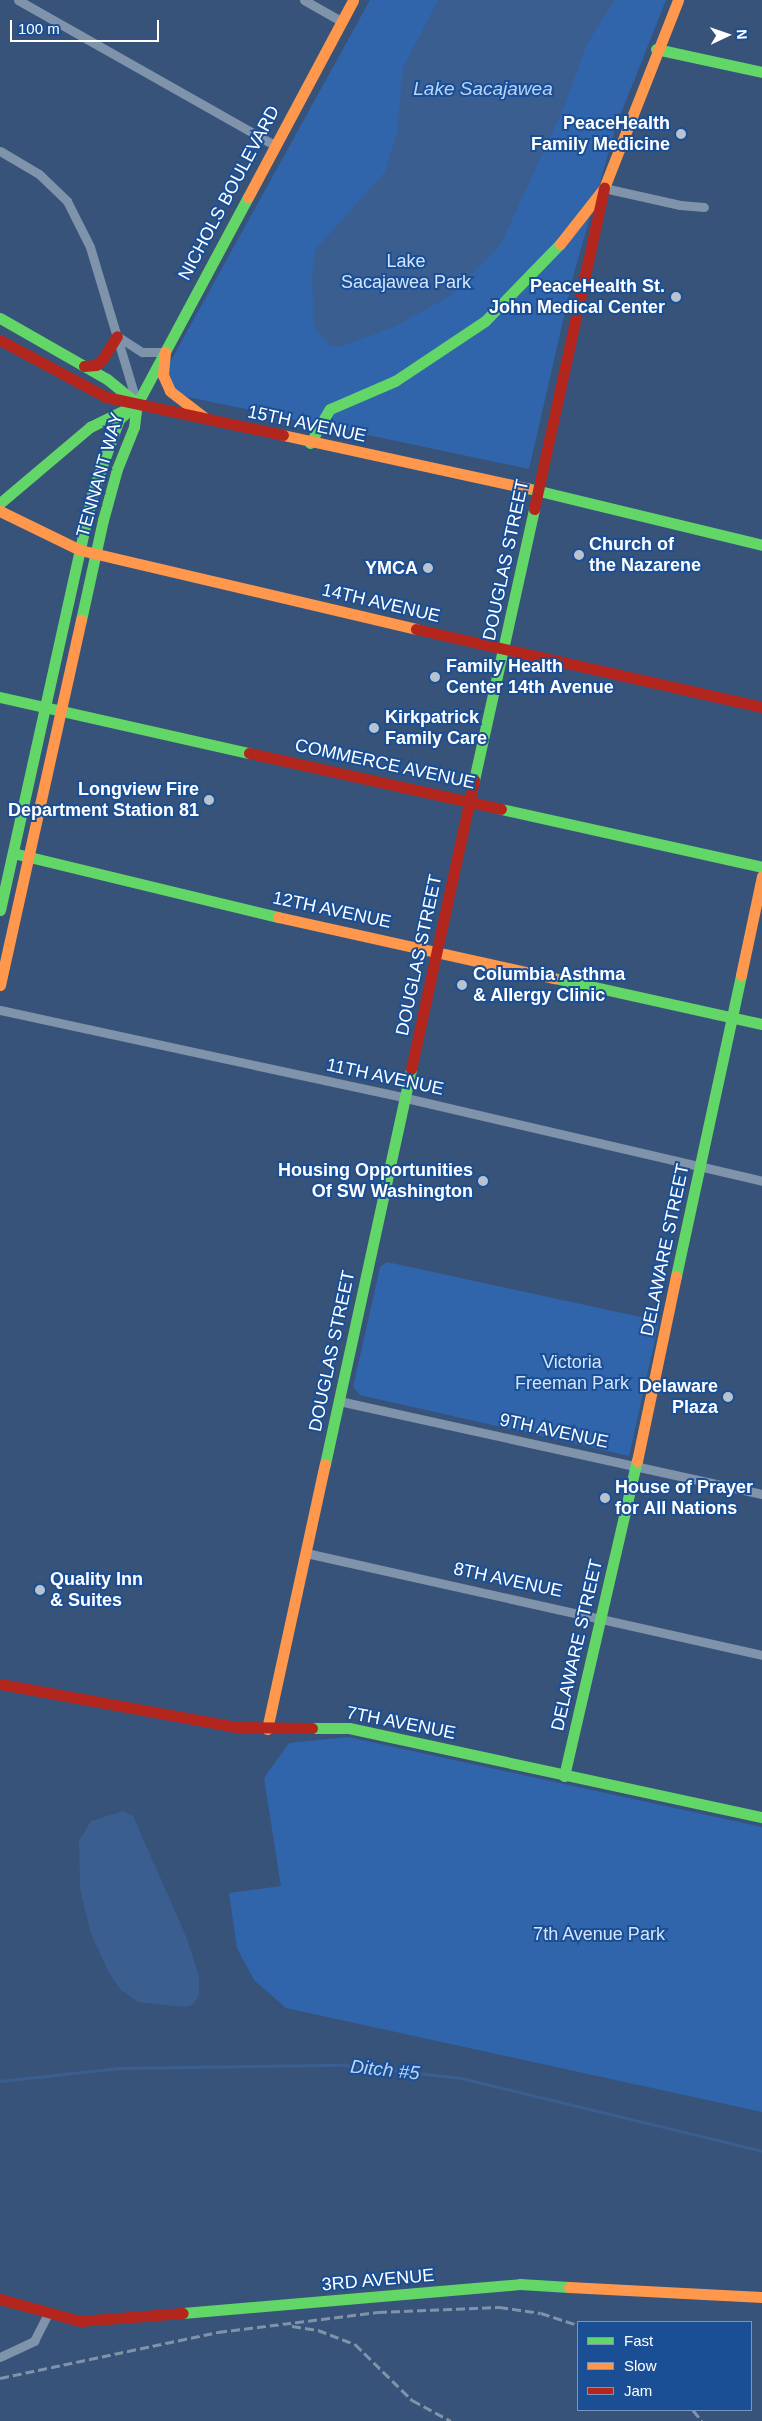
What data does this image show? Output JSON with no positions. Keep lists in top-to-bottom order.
{
  "streets": {
    "street": [
      "NICHOLS BOULEVARD",
      "15TH AVENUE",
      "TENNANT WAY",
      "DOUGLAS STREET",
      "14TH AVENUE",
      "COMMERCE AVENUE",
      "12TH AVENUE",
      "11TH AVENUE",
      "DELAWARE STREET",
      "9TH AVENUE",
      "8TH AVENUE",
      "7TH AVENUE",
      "3RD AVENUE"
    ]
  },
  "crossings": [
    ["NICHOLS BOULEVARD", "15TH AVENUE"],
    ["NICHOLS BOULEVARD", "TENNANT WAY"],
    ["15TH AVENUE", "TENNANT WAY"],
    ["15TH AVENUE", "DOUGLAS STREET"],
    ["TENNANT WAY", "14TH AVENUE"],
    ["TENNANT WAY", "COMMERCE AVENUE"],
    ["TENNANT WAY", "12TH AVENUE"],
    ["DOUGLAS STREET", "14TH AVENUE"],
    ["DOUGLAS STREET", "COMMERCE AVENUE"],
    ["DOUGLAS STREET", "12TH AVENUE"],
    ["DOUGLAS STREET", "11TH AVENUE"],
    ["DOUGLAS STREET", "9TH AVENUE"],
    ["DOUGLAS STREET", "8TH AVENUE"],
    ["DOUGLAS STREET", "7TH AVENUE"],
    ["12TH AVENUE", "DELAWARE STREET"],
    ["11TH AVENUE", "DELAWARE STREET"],
    ["DELAWARE STREET", "9TH AVENUE"],
    ["DELAWARE STREET", "8TH AVENUE"],
    ["DELAWARE STREET", "7TH AVENUE"]
  ],
  "water": ["Lake Sacajawea", "Ditch #5"],
  "parks": ["Lake Sacajawea Park", "Victoria Freeman Park", "7th Avenue Park"],
  "places": [
    "PeaceHealth Family Medicine",
    "PeaceHealth St. John Medical Center",
    "Church of the Nazarene",
    "YMCA",
    "Family Health Center 14th Avenue",
    "Kirkpatrick Family Care",
    "Longview Fire Department Station 81",
    "Columbia Asthma & Allergy Clinic",
    "Housing Opportunities Of SW Washington",
    "Delaware Plaza",
    "House of Prayer for All Nations",
    "Quality Inn & Suites"
  ],
  "legend": ["Fast", "Slow", "Jam"],
  "scale_bar": "100 m",
  "north": "right"
}
